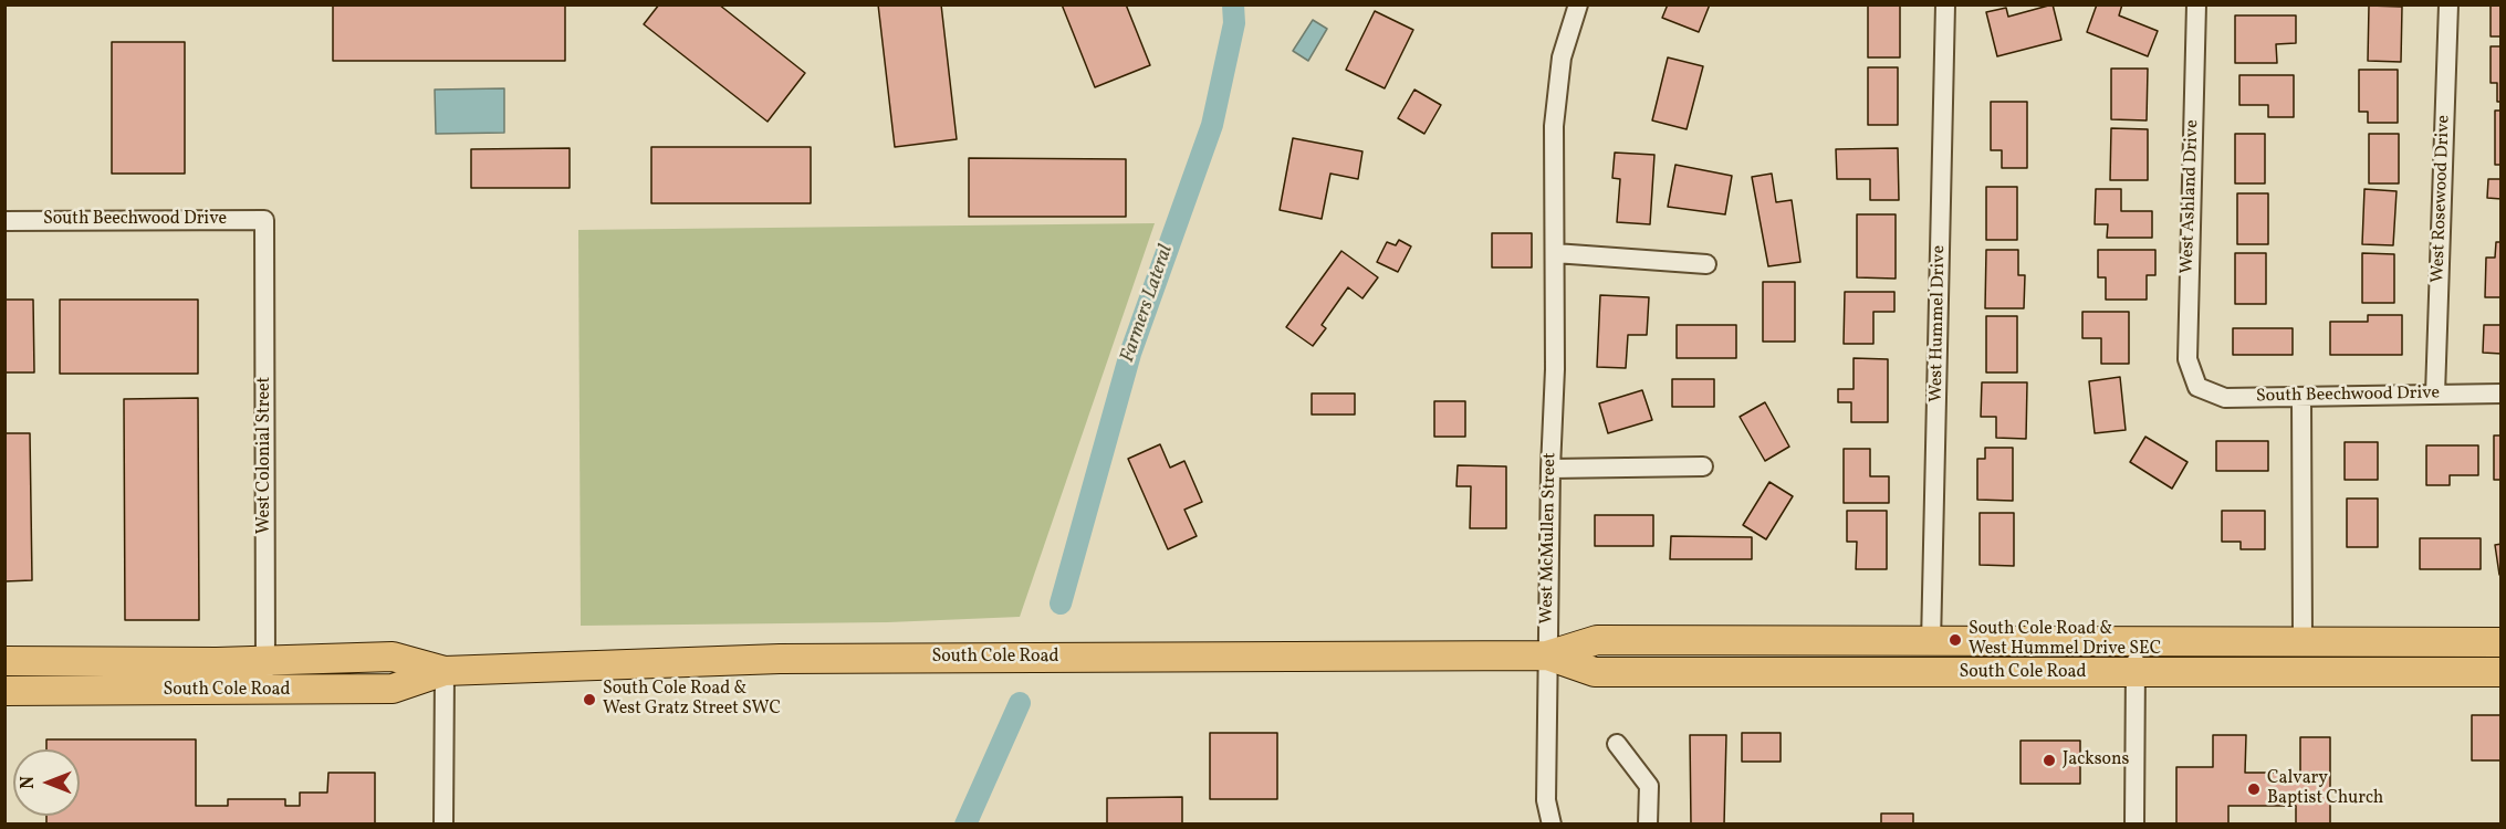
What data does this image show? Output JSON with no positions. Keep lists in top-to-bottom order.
{
  "streets": {
    "main road": ["South Cole Road"],
    "street": [
      "West Ashland Drive",
      "West Rosewood Drive",
      "South Beechwood Drive",
      "West Hummel Drive",
      "West Colonial Street",
      "West McMullen Street"
    ]
  },
  "crossings": [
    ["West Ashland Drive", "South Beechwood Drive"],
    ["West Rosewood Drive", "South Beechwood Drive"],
    ["South Beechwood Drive", "West Colonial Street"],
    ["West Hummel Drive", "South Cole Road"],
    ["West Colonial Street", "South Cole Road"],
    ["West McMullen Street", "South Cole Road"]
  ],
  "water": ["Farmers Lateral"],
  "places": [
    "South Cole Road & West Hummel Drive SEC",
    "South Cole Road & West Gratz Street SWC",
    "Jacksons",
    "Calvary Baptist Church"
  ],
  "north": "left"
}
